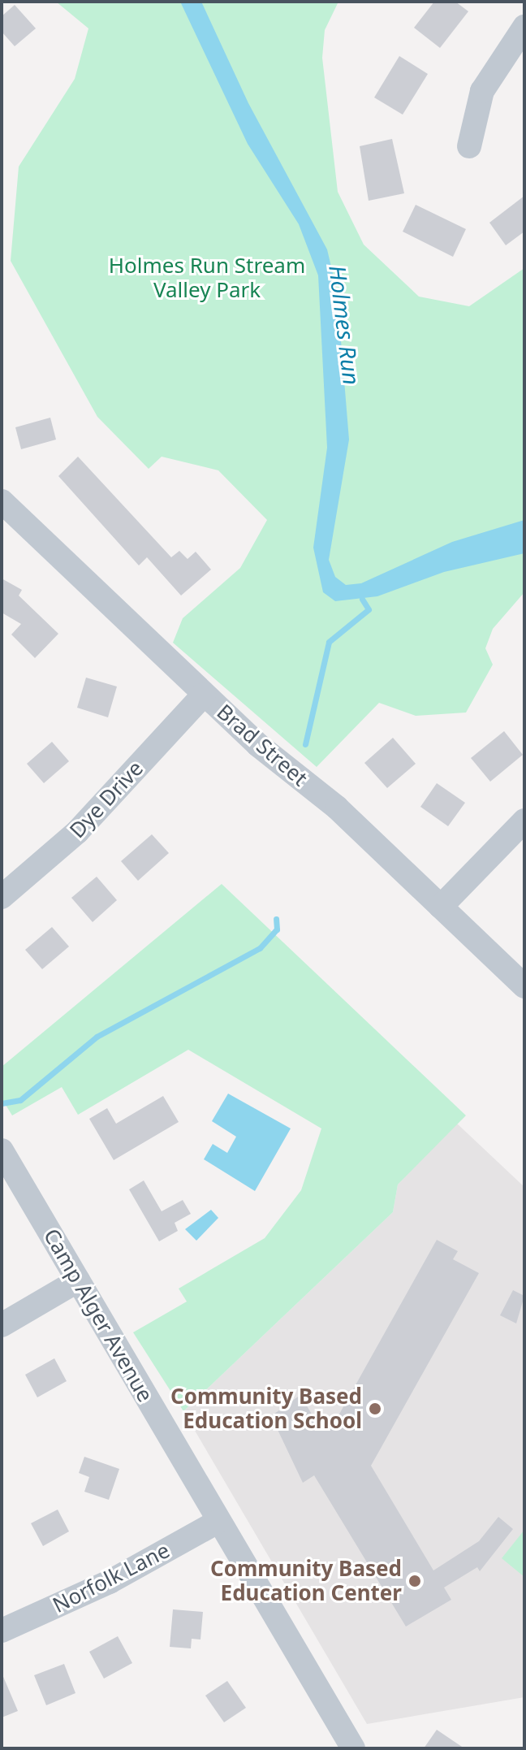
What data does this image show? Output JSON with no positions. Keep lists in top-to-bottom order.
{
  "streets": {
    "street": [
      "Brad Street",
      "Dye Drive",
      "Camp Alger Avenue",
      "Norfolk Lane"
    ]
  },
  "crossings": [
    ["Brad Street", "Dye Drive"],
    ["Camp Alger Avenue", "Norfolk Lane"]
  ],
  "water": ["Holmes Run"],
  "parks": ["Holmes Run Stream Valley Park"],
  "places": ["Community Based Education School", "Community Based Education Center"]
}
